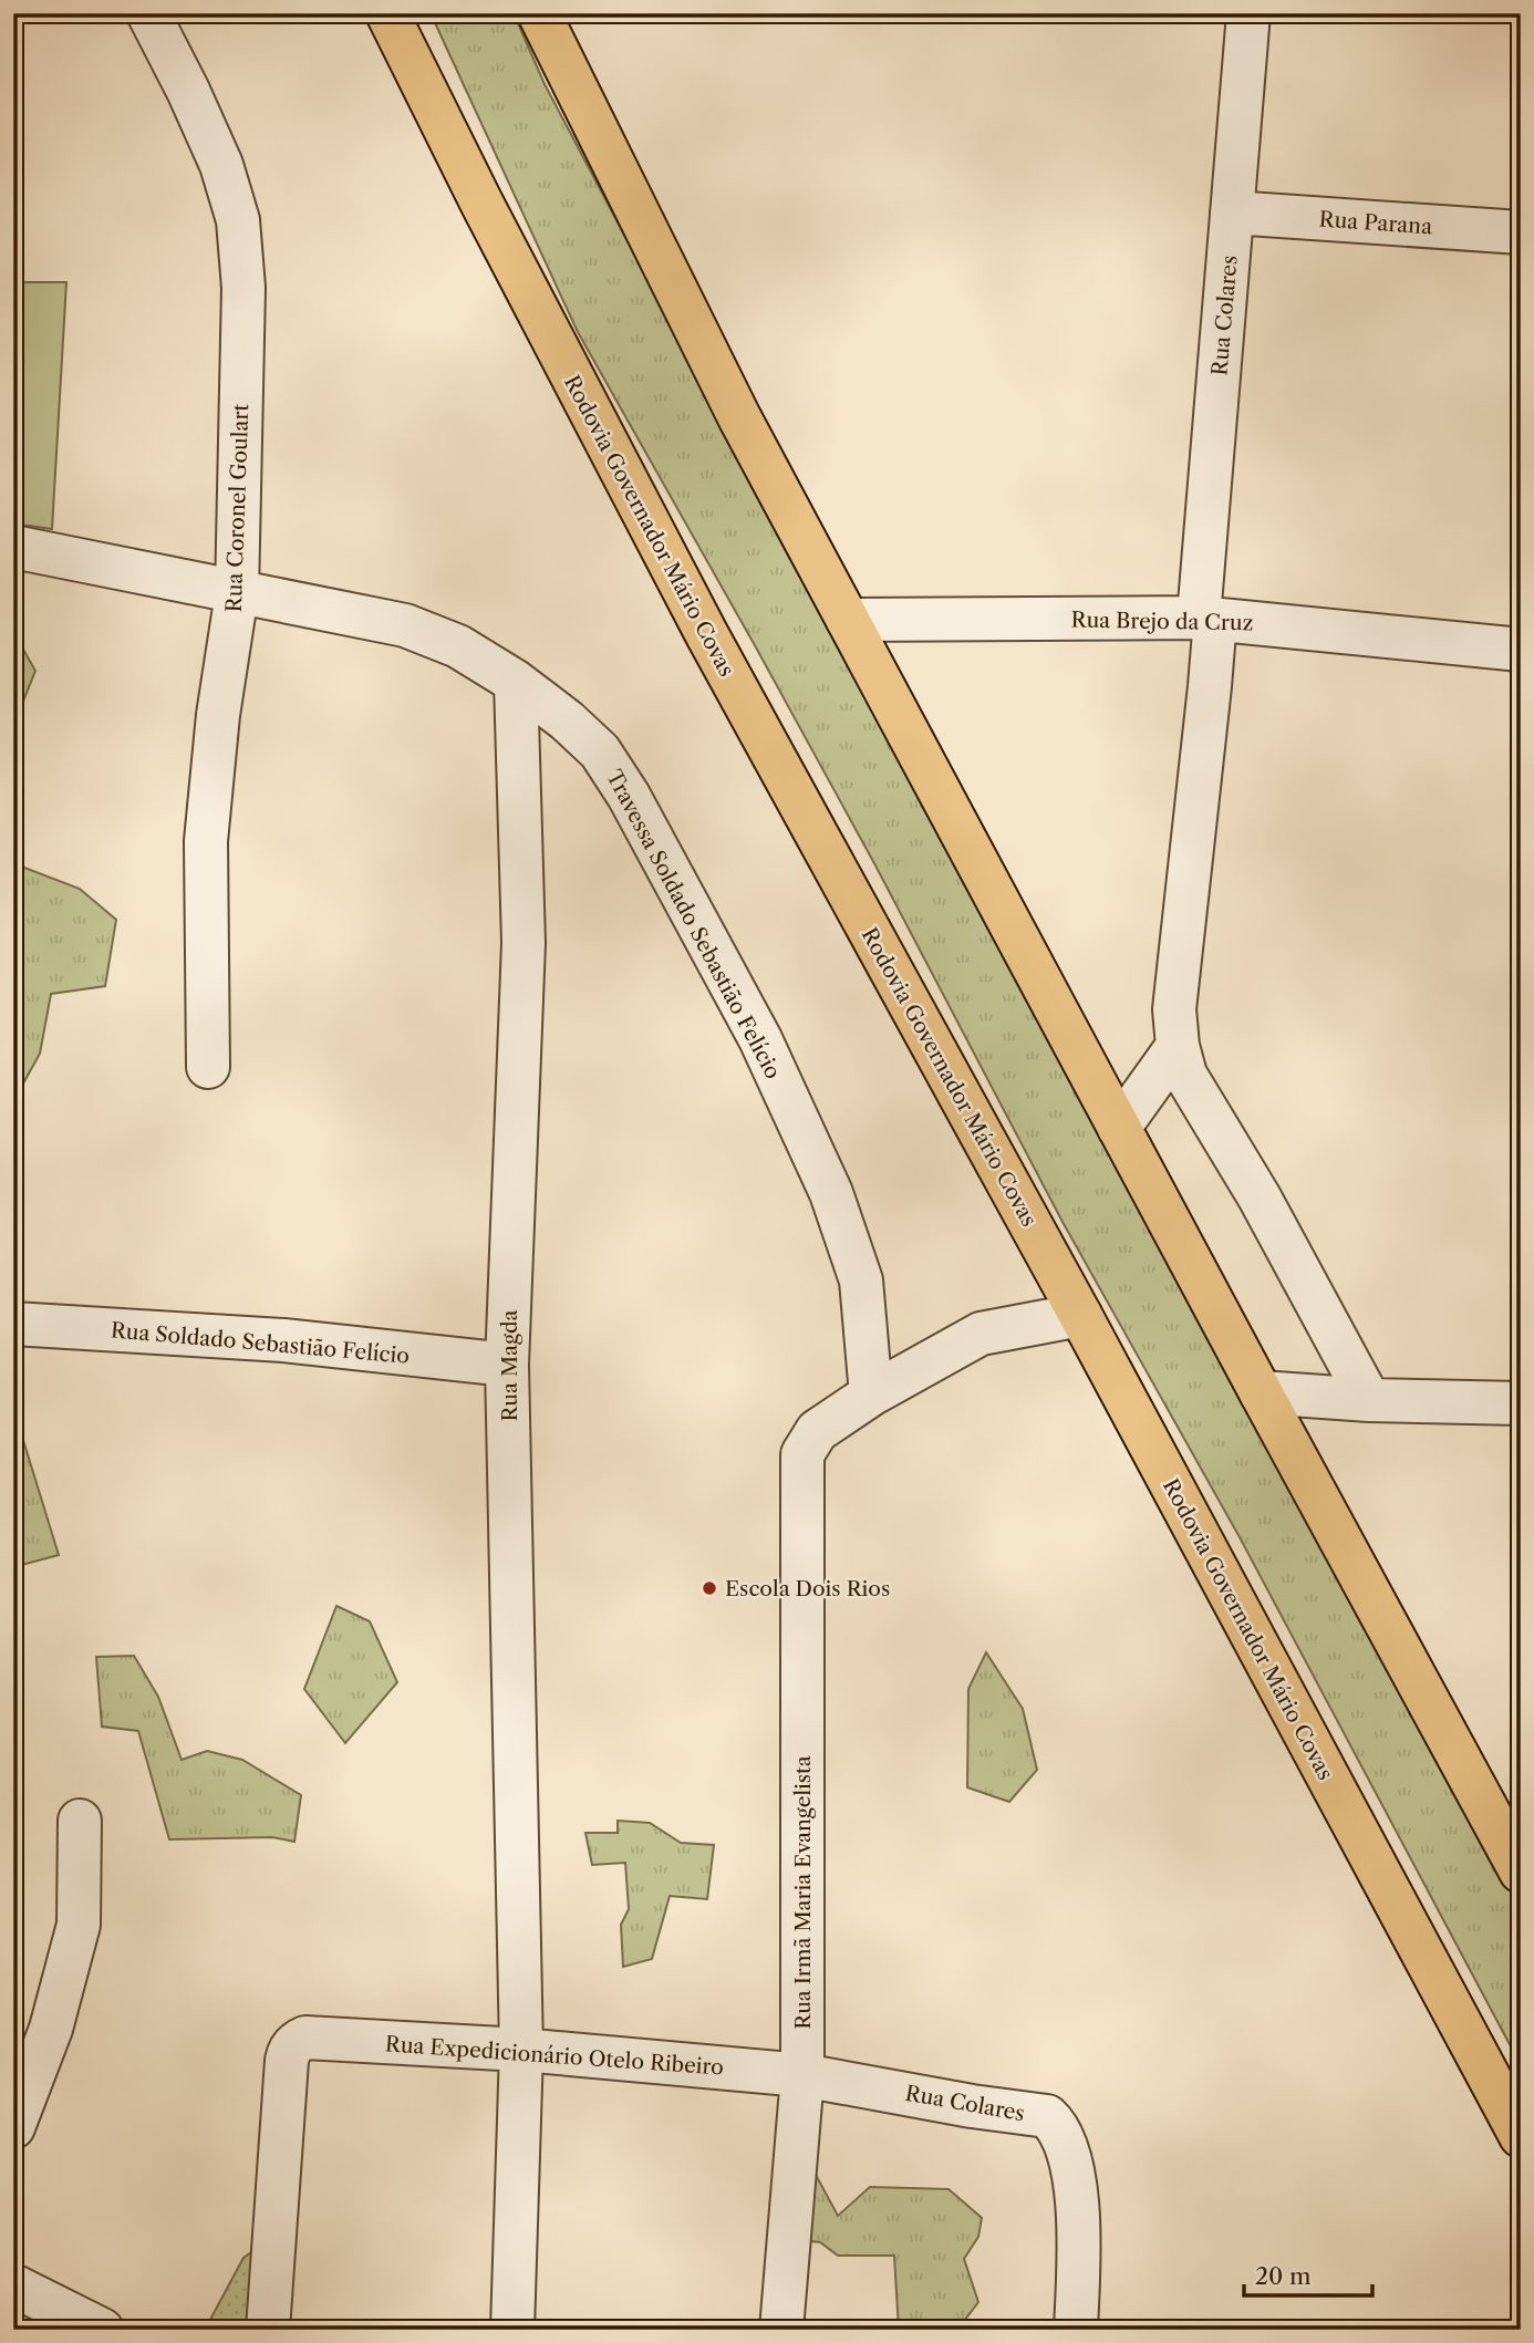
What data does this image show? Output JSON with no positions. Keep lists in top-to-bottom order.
{
  "streets": {
    "highway": ["Rodovia Governador Mário Covas"],
    "street": [
      "Rua Parana",
      "Rua Colares",
      "Rua Coronel Goulart",
      "Rua Brejo da Cruz",
      "Travessa Soldado Sebastião Felício",
      "Rua Soldado Sebastião Felício",
      "Rua Magda",
      "Rua Irmã Maria Evangelista",
      "Rua Expedicionário Otelo Ribeiro"
    ]
  },
  "crossings": [
    ["Rua Parana", "Rua Colares"],
    ["Rua Colares", "Rua Brejo da Cruz"],
    ["Rua Colares", "Rua Irmã Maria Evangelista"],
    ["Rua Colares", "Rua Expedicionário Otelo Ribeiro"],
    ["Rua Coronel Goulart", "Travessa Soldado Sebastião Felício"],
    ["Travessa Soldado Sebastião Felício", "Rua Magda"],
    ["Travessa Soldado Sebastião Felício", "Rua Irmã Maria Evangelista"],
    ["Rua Soldado Sebastião Felício", "Rua Magda"],
    ["Rua Magda", "Rua Expedicionário Otelo Ribeiro"],
    ["Rua Irmã Maria Evangelista", "Rua Expedicionário Otelo Ribeiro"]
  ],
  "places": ["Escola Dois Rios"],
  "scale_bar": "20 m"
}
